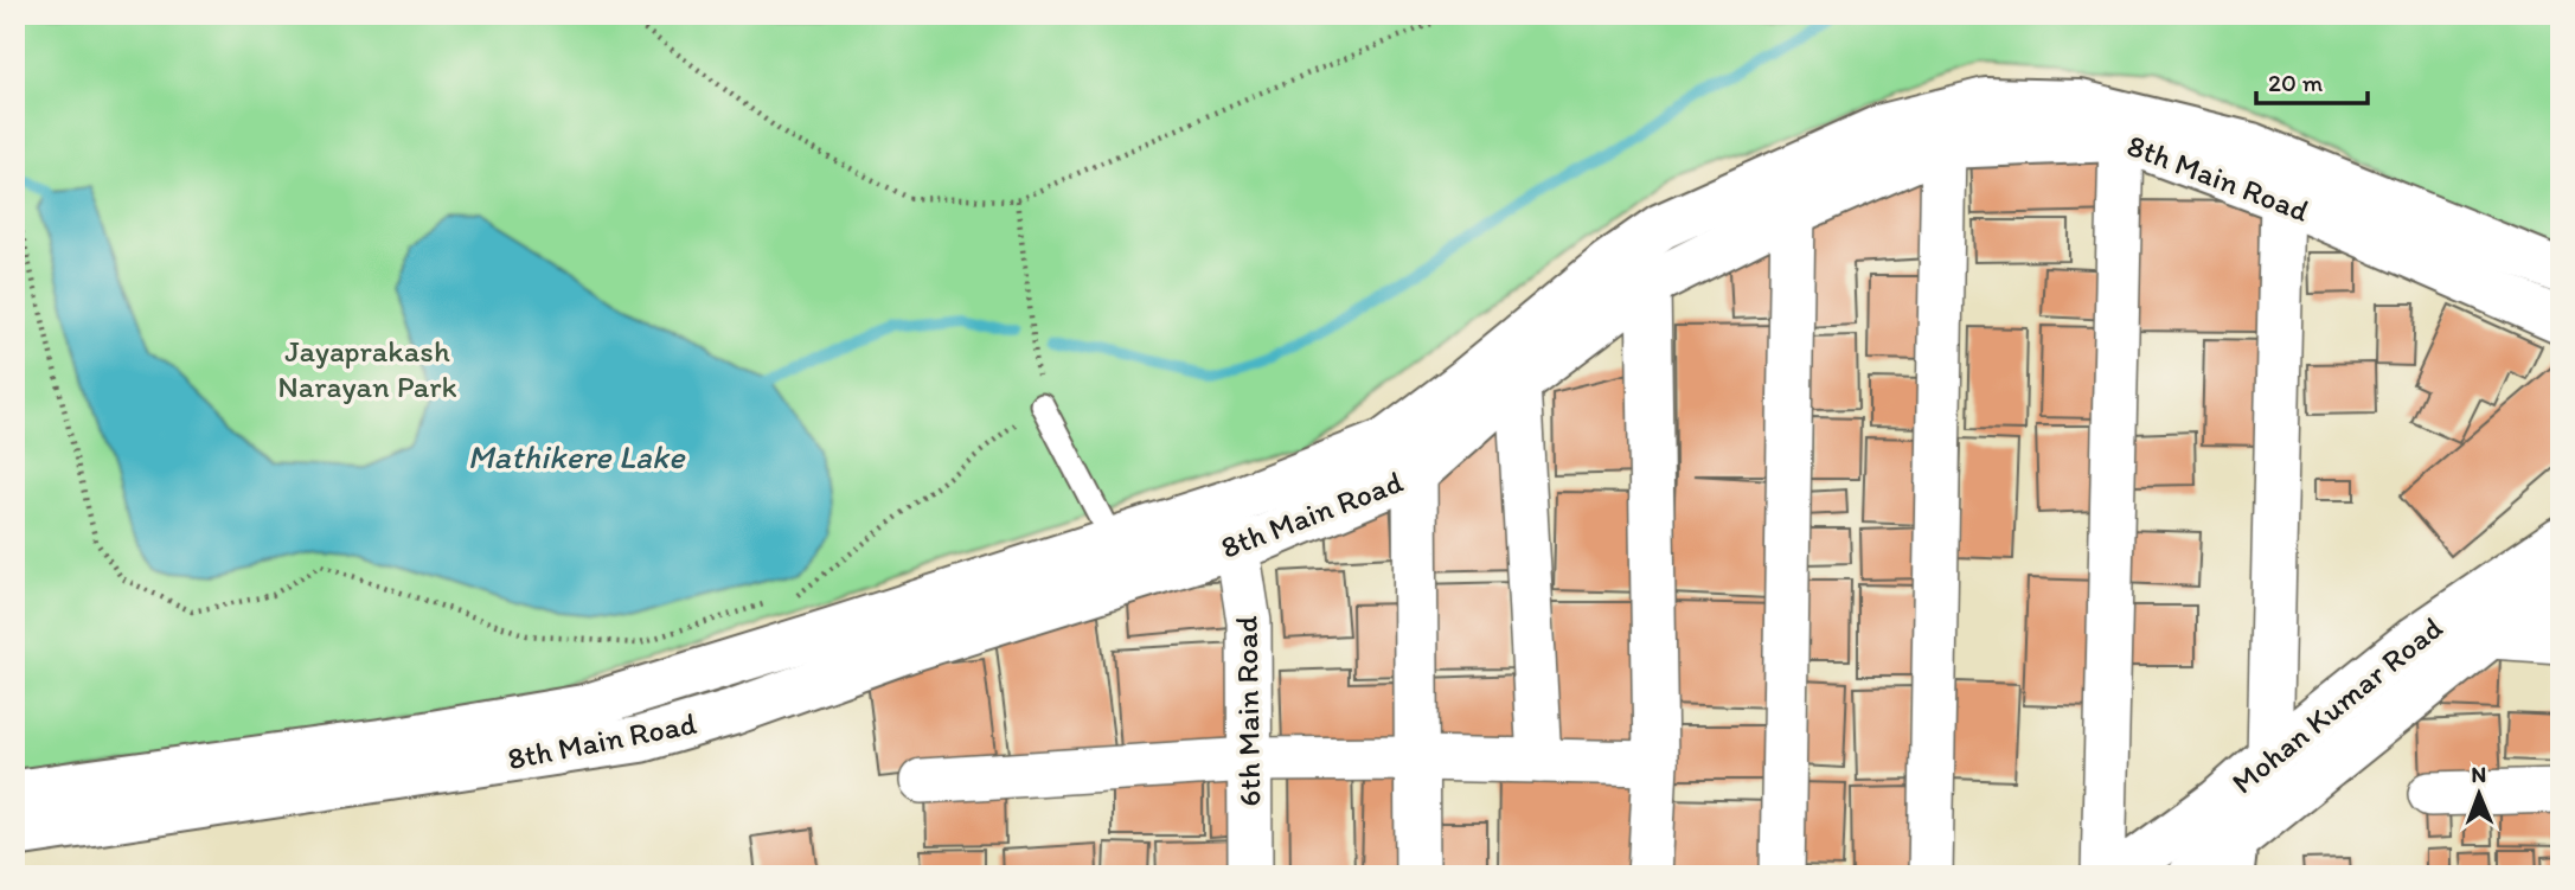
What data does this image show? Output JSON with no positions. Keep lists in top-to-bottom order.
{
  "streets": {
    "street": ["8th Main Road", "Mohan Kumar Road", "6th Main Road"]
  },
  "crossings": [
    ["8th Main Road", "6th Main Road"]
  ],
  "water": ["Mathikere Lake"],
  "parks": ["Jayaprakash Narayan Park"],
  "scale_bar": "20 m",
  "north": "top"
}
